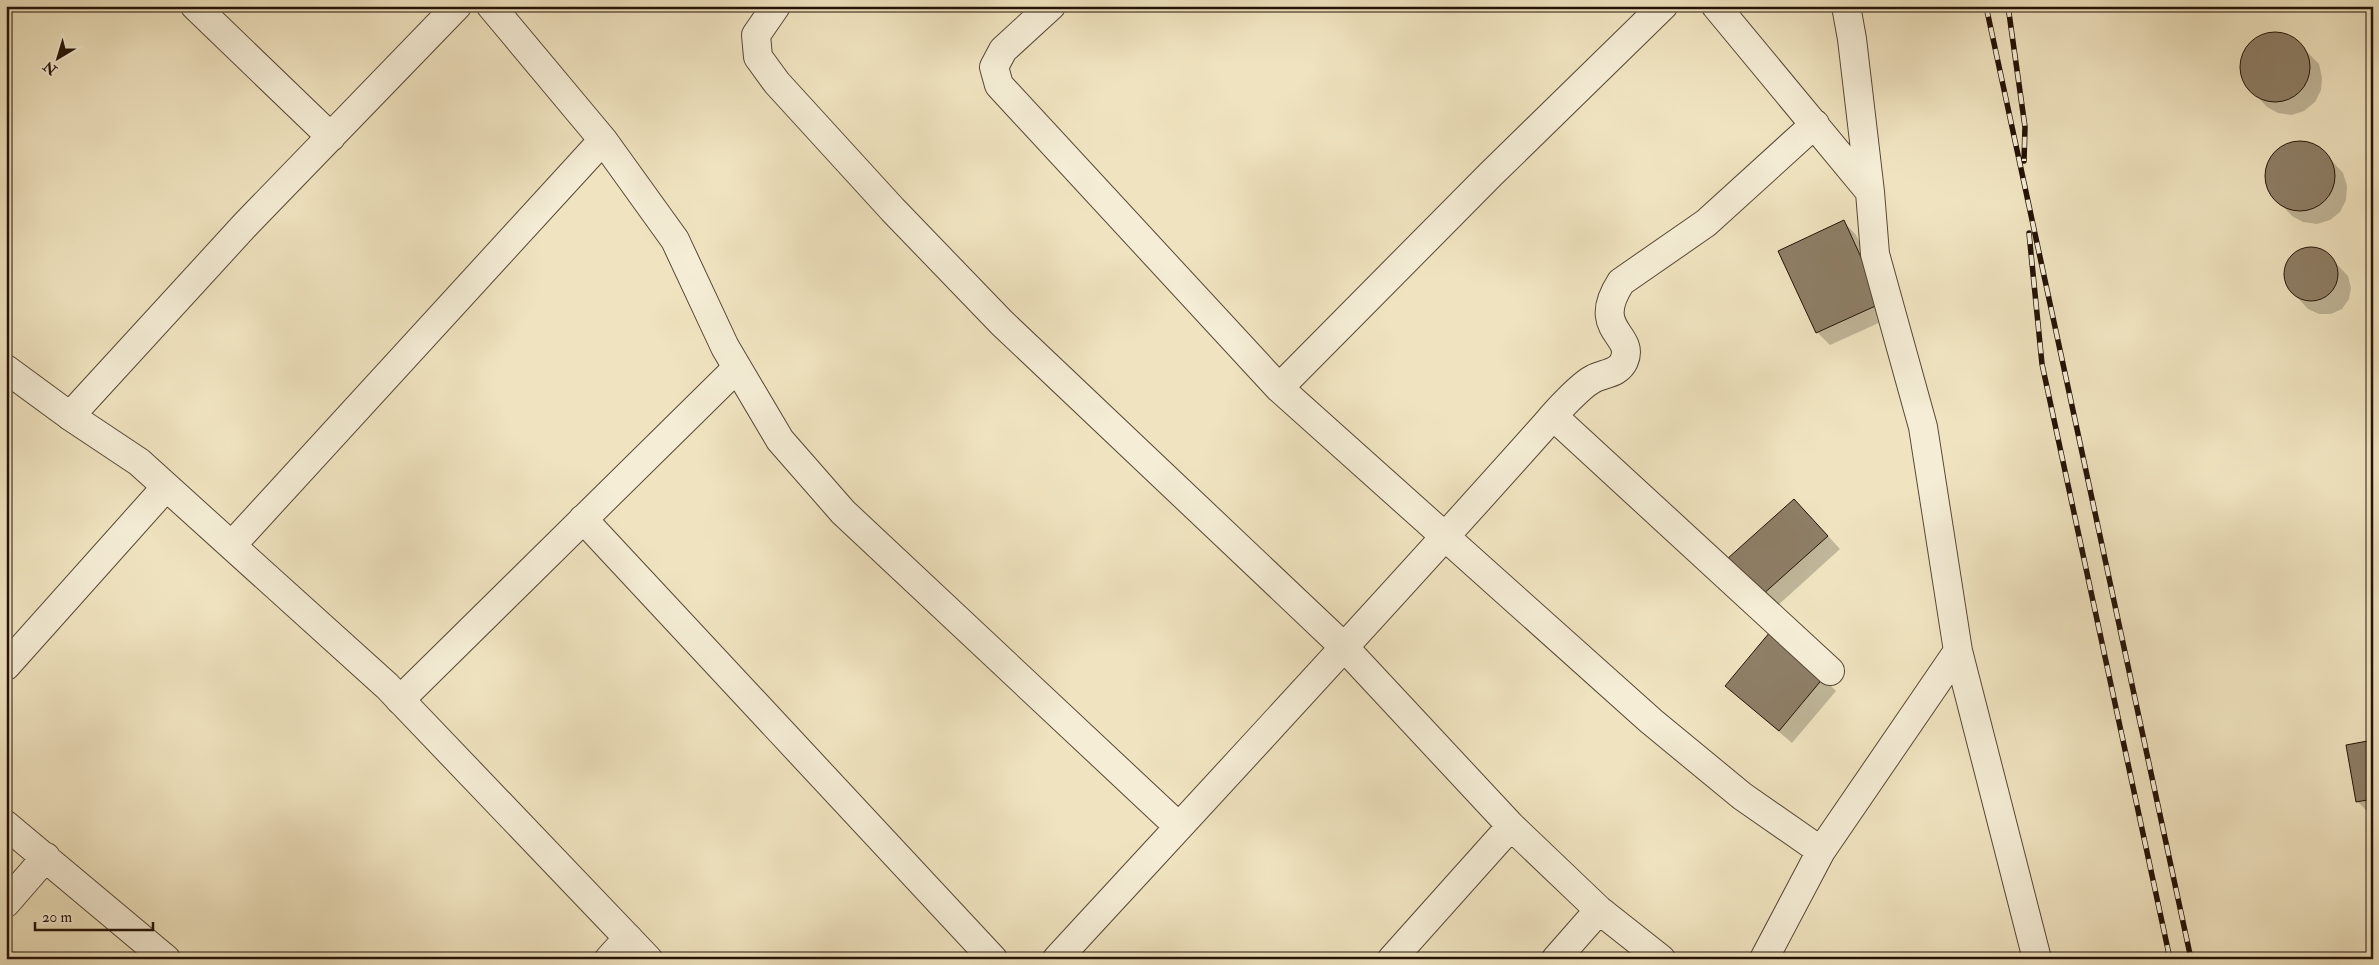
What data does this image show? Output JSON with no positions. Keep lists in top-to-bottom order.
{
  "scale_bar": "20 m",
  "north": "bottom left"
}
